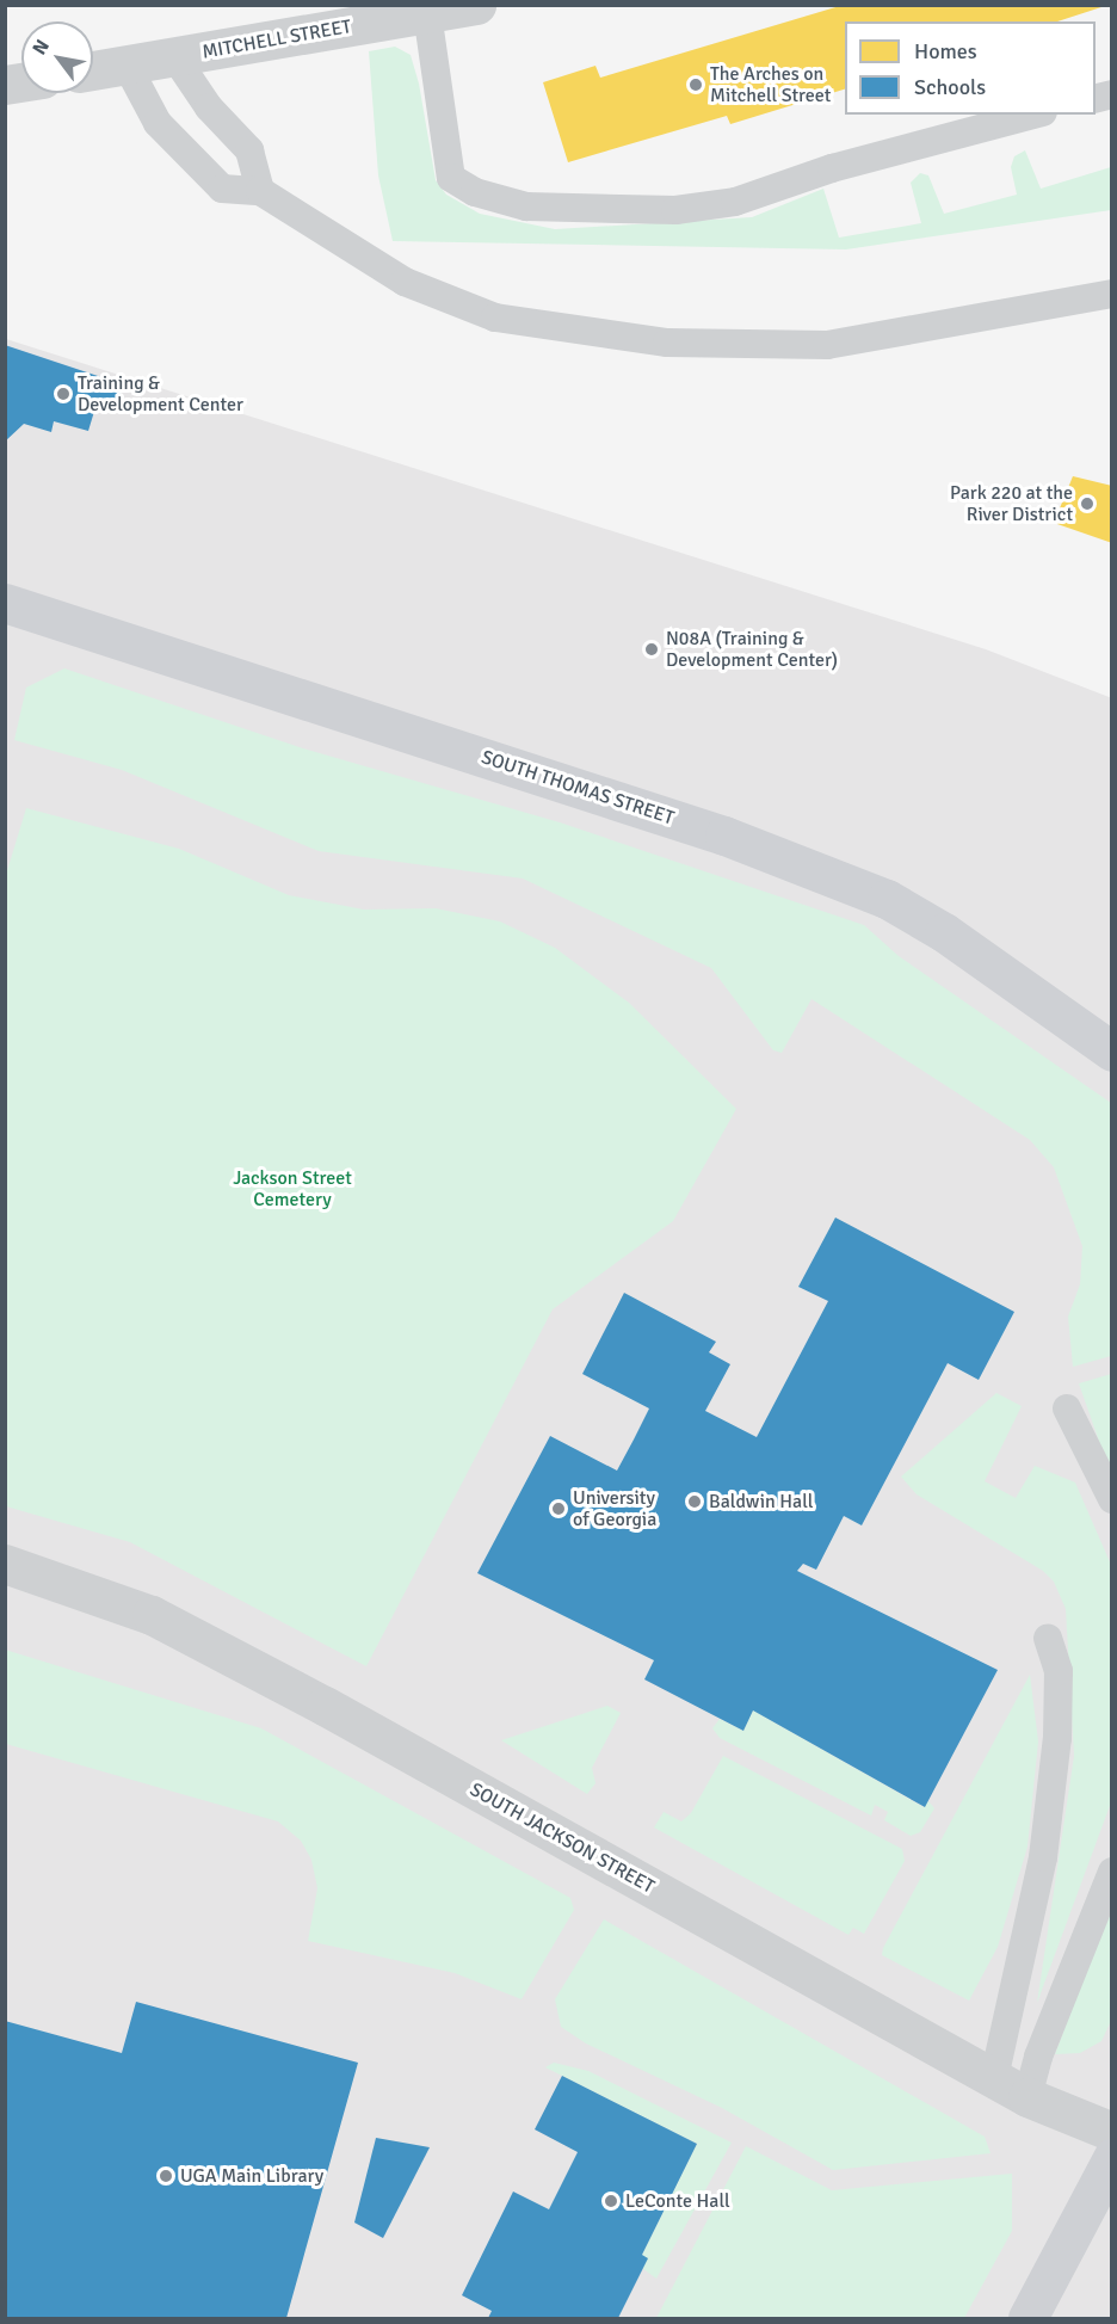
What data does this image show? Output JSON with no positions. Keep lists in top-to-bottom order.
{
  "streets": {
    "main road": ["SOUTH THOMAS STREET"],
    "street": ["MITCHELL STREET", "SOUTH JACKSON STREET"]
  },
  "parks": ["Jackson Street Cemetery"],
  "places": [
    "The Arches on Mitchell Street",
    "Training & Development Center",
    "Park 220 at the River District",
    "N08A (Training & Development Center)",
    "Baldwin Hall",
    "University of Georgia",
    "UGA Main Library",
    "LeConte Hall"
  ],
  "legend": ["Homes", "Schools"],
  "north": "top left"
}
